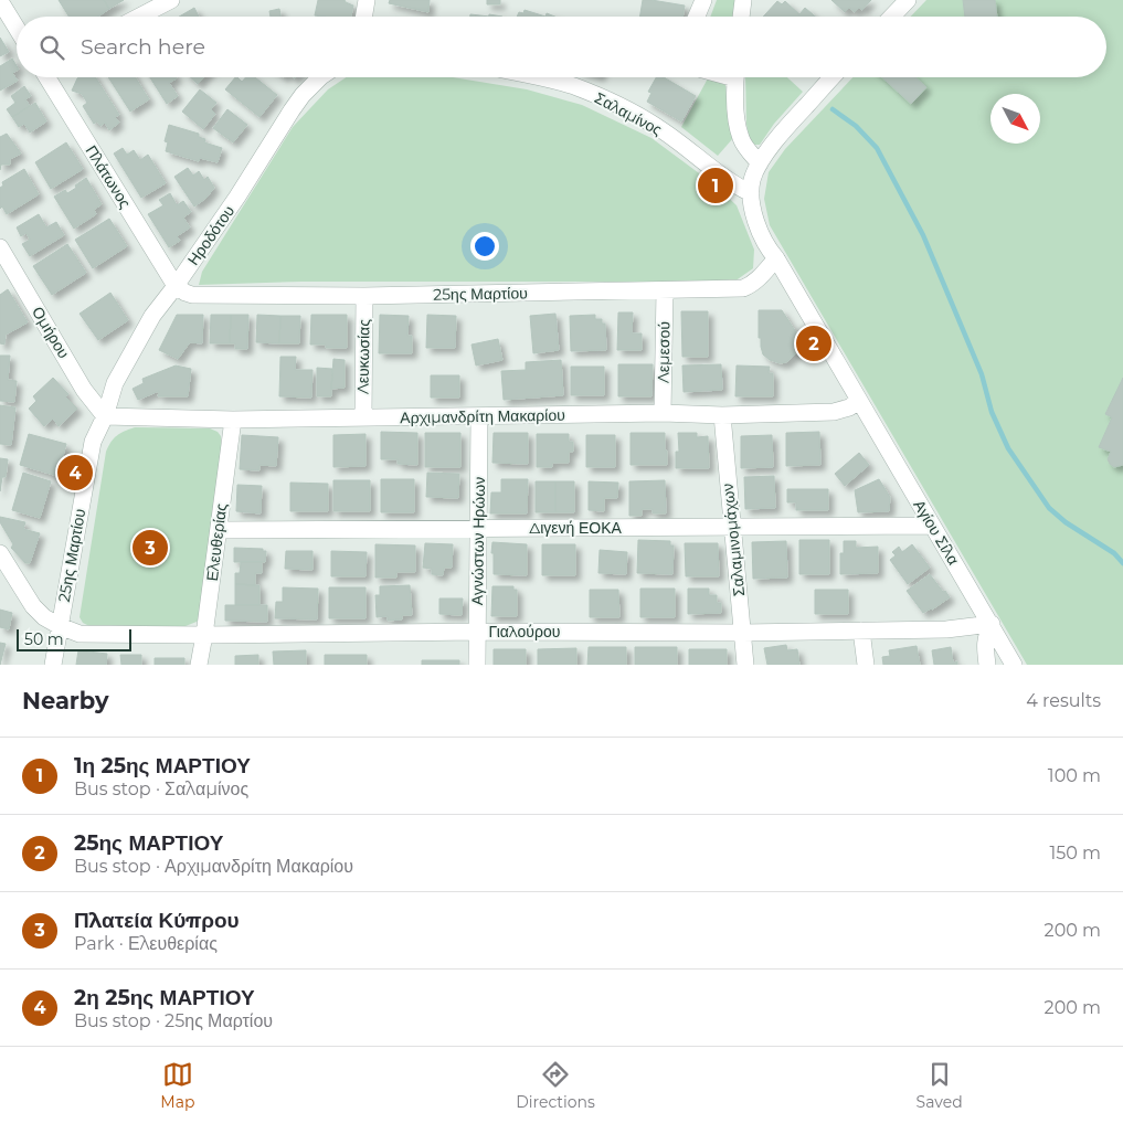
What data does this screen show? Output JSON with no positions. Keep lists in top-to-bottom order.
{
  "streets": {
    "street": [
      "Σαλαμίνος",
      "Πλάτωνος",
      "Ηροδότου",
      "25ης Μαρτίου",
      "Ομήρου",
      "Λεμεσού",
      "Λευκωσίας",
      "Αρχιμανδρίτη Μακαρίου",
      "Διγενή ΕΟΚΑ",
      "Αγίου Σίλα",
      "Σαλαμινομάχων",
      "Αγνώστων Ηρώων",
      "Ελευθερίας",
      "Γιαλούρου"
    ]
  },
  "crossings": [
    ["Σαλαμίνος", "Αγίου Σίλα"],
    ["Πλάτωνος", "Ηροδότου"],
    ["Πλάτωνος", "25ης Μαρτίου"],
    ["Ηροδότου", "25ης Μαρτίου"],
    ["Ηροδότου", "Ομήρου"],
    ["Ηροδότου", "Αρχιμανδρίτη Μακαρίου"],
    ["25ης Μαρτίου", "Ομήρου"],
    ["25ης Μαρτίου", "Λεμεσού"],
    ["25ης Μαρτίου", "Λευκωσίας"],
    ["25ης Μαρτίου", "Αρχιμανδρίτη Μακαρίου"],
    ["25ης Μαρτίου", "Αγίου Σίλα"],
    ["25ης Μαρτίου", "Γιαλούρου"],
    ["Ομήρου", "Αρχιμανδρίτη Μακαρίου"],
    ["Λεμεσού", "Αρχιμανδρίτη Μακαρίου"],
    ["Λευκωσίας", "Αρχιμανδρίτη Μακαρίου"],
    ["Αρχιμανδρίτη Μακαρίου", "Αγίου Σίλα"],
    ["Αρχιμανδρίτη Μακαρίου", "Σαλαμινομάχων"],
    ["Αρχιμανδρίτη Μακαρίου", "Αγνώστων Ηρώων"],
    ["Αρχιμανδρίτη Μακαρίου", "Ελευθερίας"],
    ["Διγενή ΕΟΚΑ", "Αγίου Σίλα"],
    ["Διγενή ΕΟΚΑ", "Σαλαμινομάχων"],
    ["Διγενή ΕΟΚΑ", "Αγνώστων Ηρώων"],
    ["Διγενή ΕΟΚΑ", "Ελευθερίας"],
    ["Αγίου Σίλα", "Γιαλούρου"],
    ["Σαλαμινομάχων", "Γιαλούρου"],
    ["Αγνώστων Ηρώων", "Γιαλούρου"],
    ["Ελευθερίας", "Γιαλούρου"]
  ],
  "scale_bar": "50 m",
  "north": "bottom right",
  "page": {
    "search": "Search here",
    "pins": [
      "1",
      "2",
      "4",
      "3"
    ],
    "scale": "50 m",
    "heading": ["Nearby", "4 results"],
    "list": [
      {
        "mark": "1",
        "name": "1η 25ης ΜΑΡΤΙΟΥ",
        "note": "Bus stop · Σαλαμίνος",
        "value": "100 m"
      },
      {
        "mark": "2",
        "name": "25ης ΜΑΡΤΙΟΥ",
        "note": "Bus stop · Αρχιμανδρίτη Μακαρίου",
        "value": "150 m"
      },
      {
        "mark": "3",
        "name": "Πλατεία Κύπρου",
        "note": "Park · Ελευθερίας",
        "value": "200 m"
      },
      {
        "mark": "4",
        "name": "2η 25ης ΜΑΡΤΙΟΥ",
        "note": "Bus stop · 25ης Μαρτίου",
        "value": "200 m"
      }
    ],
    "nav": ["Map", "Directions", "Saved"]
  }
}
